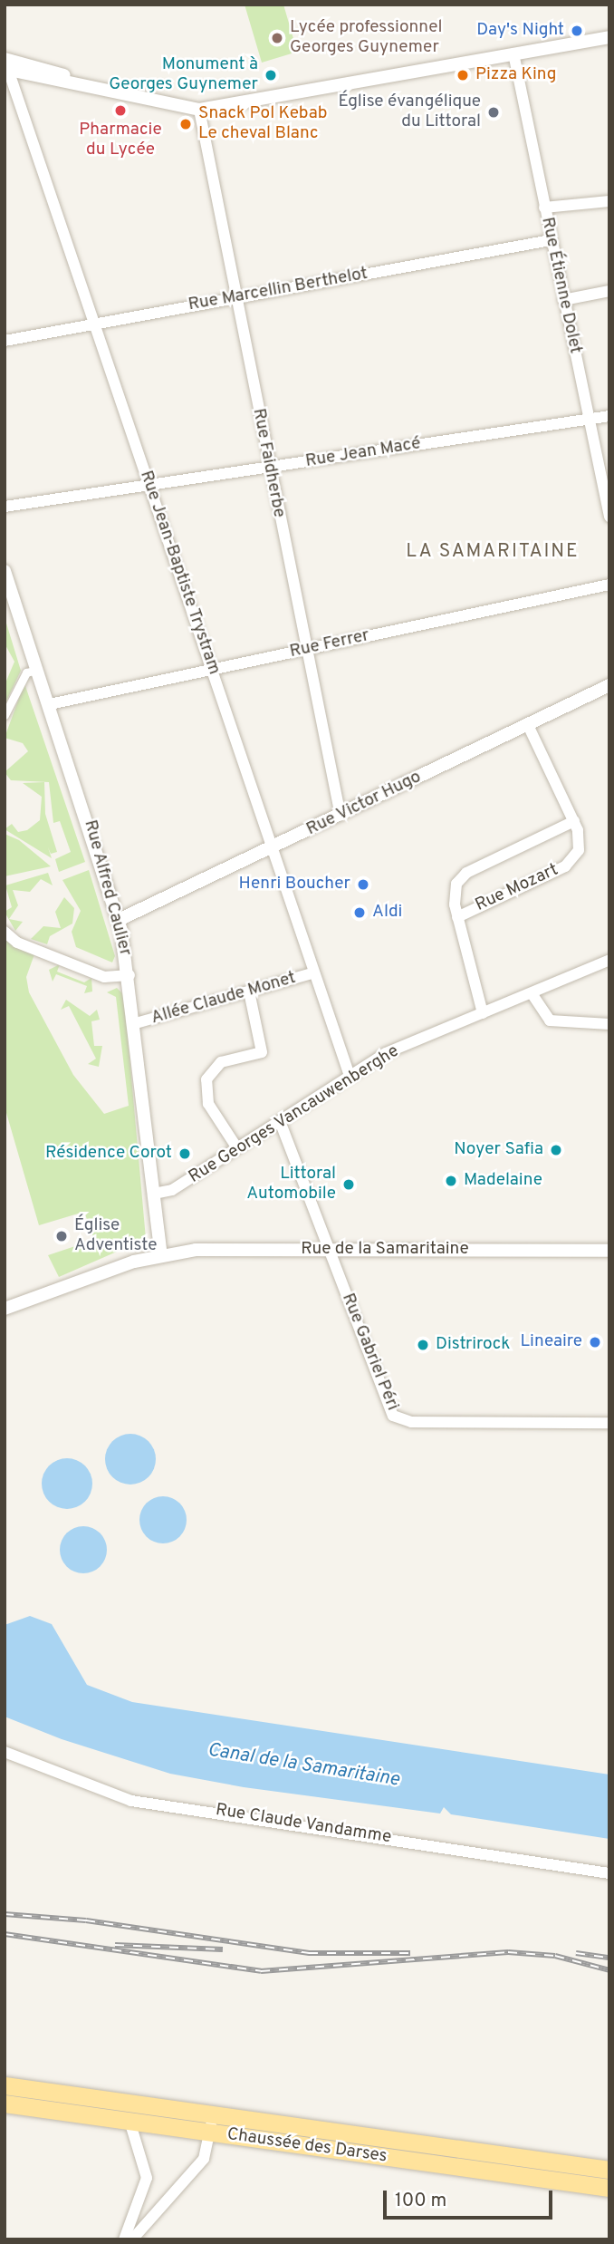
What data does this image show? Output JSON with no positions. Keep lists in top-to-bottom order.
{
  "streets": {
    "main road": ["Chaussée des Darses"],
    "street": [
      "Rue Étienne Dolet",
      "Rue Marcellin Berthelot",
      "Rue Jean Macé",
      "Rue Faidherbe",
      "Rue Jean-Baptiste Trystram",
      "Rue Ferrer",
      "Rue Victor Hugo",
      "Rue Alfred Caulier",
      "Rue Mozart",
      "Allée Claude Monet",
      "Rue Georges Vancauwenberghe",
      "Rue de la Samaritaine",
      "Rue Gabriel Péri",
      "Rue Claude Vandamme"
    ]
  },
  "crossings": [
    ["Rue Étienne Dolet", "Rue Marcellin Berthelot"],
    ["Rue Étienne Dolet", "Rue Jean Macé"],
    ["Rue Marcellin Berthelot", "Rue Faidherbe"],
    ["Rue Marcellin Berthelot", "Rue Jean-Baptiste Trystram"],
    ["Rue Jean Macé", "Rue Faidherbe"],
    ["Rue Jean Macé", "Rue Jean-Baptiste Trystram"],
    ["Rue Faidherbe", "Rue Ferrer"],
    ["Rue Faidherbe", "Rue Victor Hugo"],
    ["Rue Jean-Baptiste Trystram", "Rue Ferrer"],
    ["Rue Jean-Baptiste Trystram", "Rue Victor Hugo"],
    ["Rue Jean-Baptiste Trystram", "Allée Claude Monet"],
    ["Rue Jean-Baptiste Trystram", "Rue Georges Vancauwenberghe"],
    ["Rue Ferrer", "Rue Alfred Caulier"],
    ["Rue Victor Hugo", "Rue Alfred Caulier"],
    ["Rue Victor Hugo", "Rue Mozart"],
    ["Rue Alfred Caulier", "Allée Claude Monet"],
    ["Rue Alfred Caulier", "Rue Georges Vancauwenberghe"],
    ["Rue Alfred Caulier", "Rue de la Samaritaine"],
    ["Rue Mozart", "Rue Georges Vancauwenberghe"],
    ["Rue Georges Vancauwenberghe", "Rue Gabriel Péri"],
    ["Rue de la Samaritaine", "Rue Gabriel Péri"]
  ],
  "districts": ["LA SAMARITAINE"],
  "water": ["Canal de la Samaritaine"],
  "places": [
    "Day's Night",
    "Lycée professionnel Georges Guynemer",
    "Monument à Georges Guynemer",
    "Pizza King",
    "Pharmacie du Lycée",
    "Église évangélique du Littoral",
    "Snack Pol Kebab Le cheval Blanc",
    "Henri Boucher",
    "Aldi",
    "Noyer Safia",
    "Résidence Corot",
    "Madelaine",
    "Littoral Automobile",
    "Église Adventiste",
    "Lineaire",
    "Distrirock"
  ],
  "scale_bar": "100 m"
}
